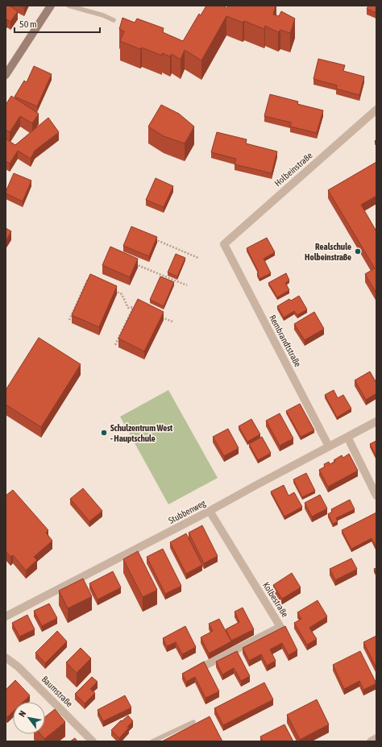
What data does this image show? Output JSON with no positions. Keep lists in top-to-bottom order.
{
  "streets": {
    "street": [
      "Holbeinstraße",
      "Rembrandtstraße",
      "Stubbenweg",
      "Kolbestraße",
      "Baumstraße"
    ]
  },
  "crossings": [
    ["Holbeinstraße", "Rembrandtstraße"],
    ["Rembrandtstraße", "Stubbenweg"],
    ["Stubbenweg", "Kolbestraße"]
  ],
  "places": ["Realschule Holbeinstraße", "Schulzentrum West - Hauptschule"],
  "scale_bar": "50 m",
  "north": "top left"
}
